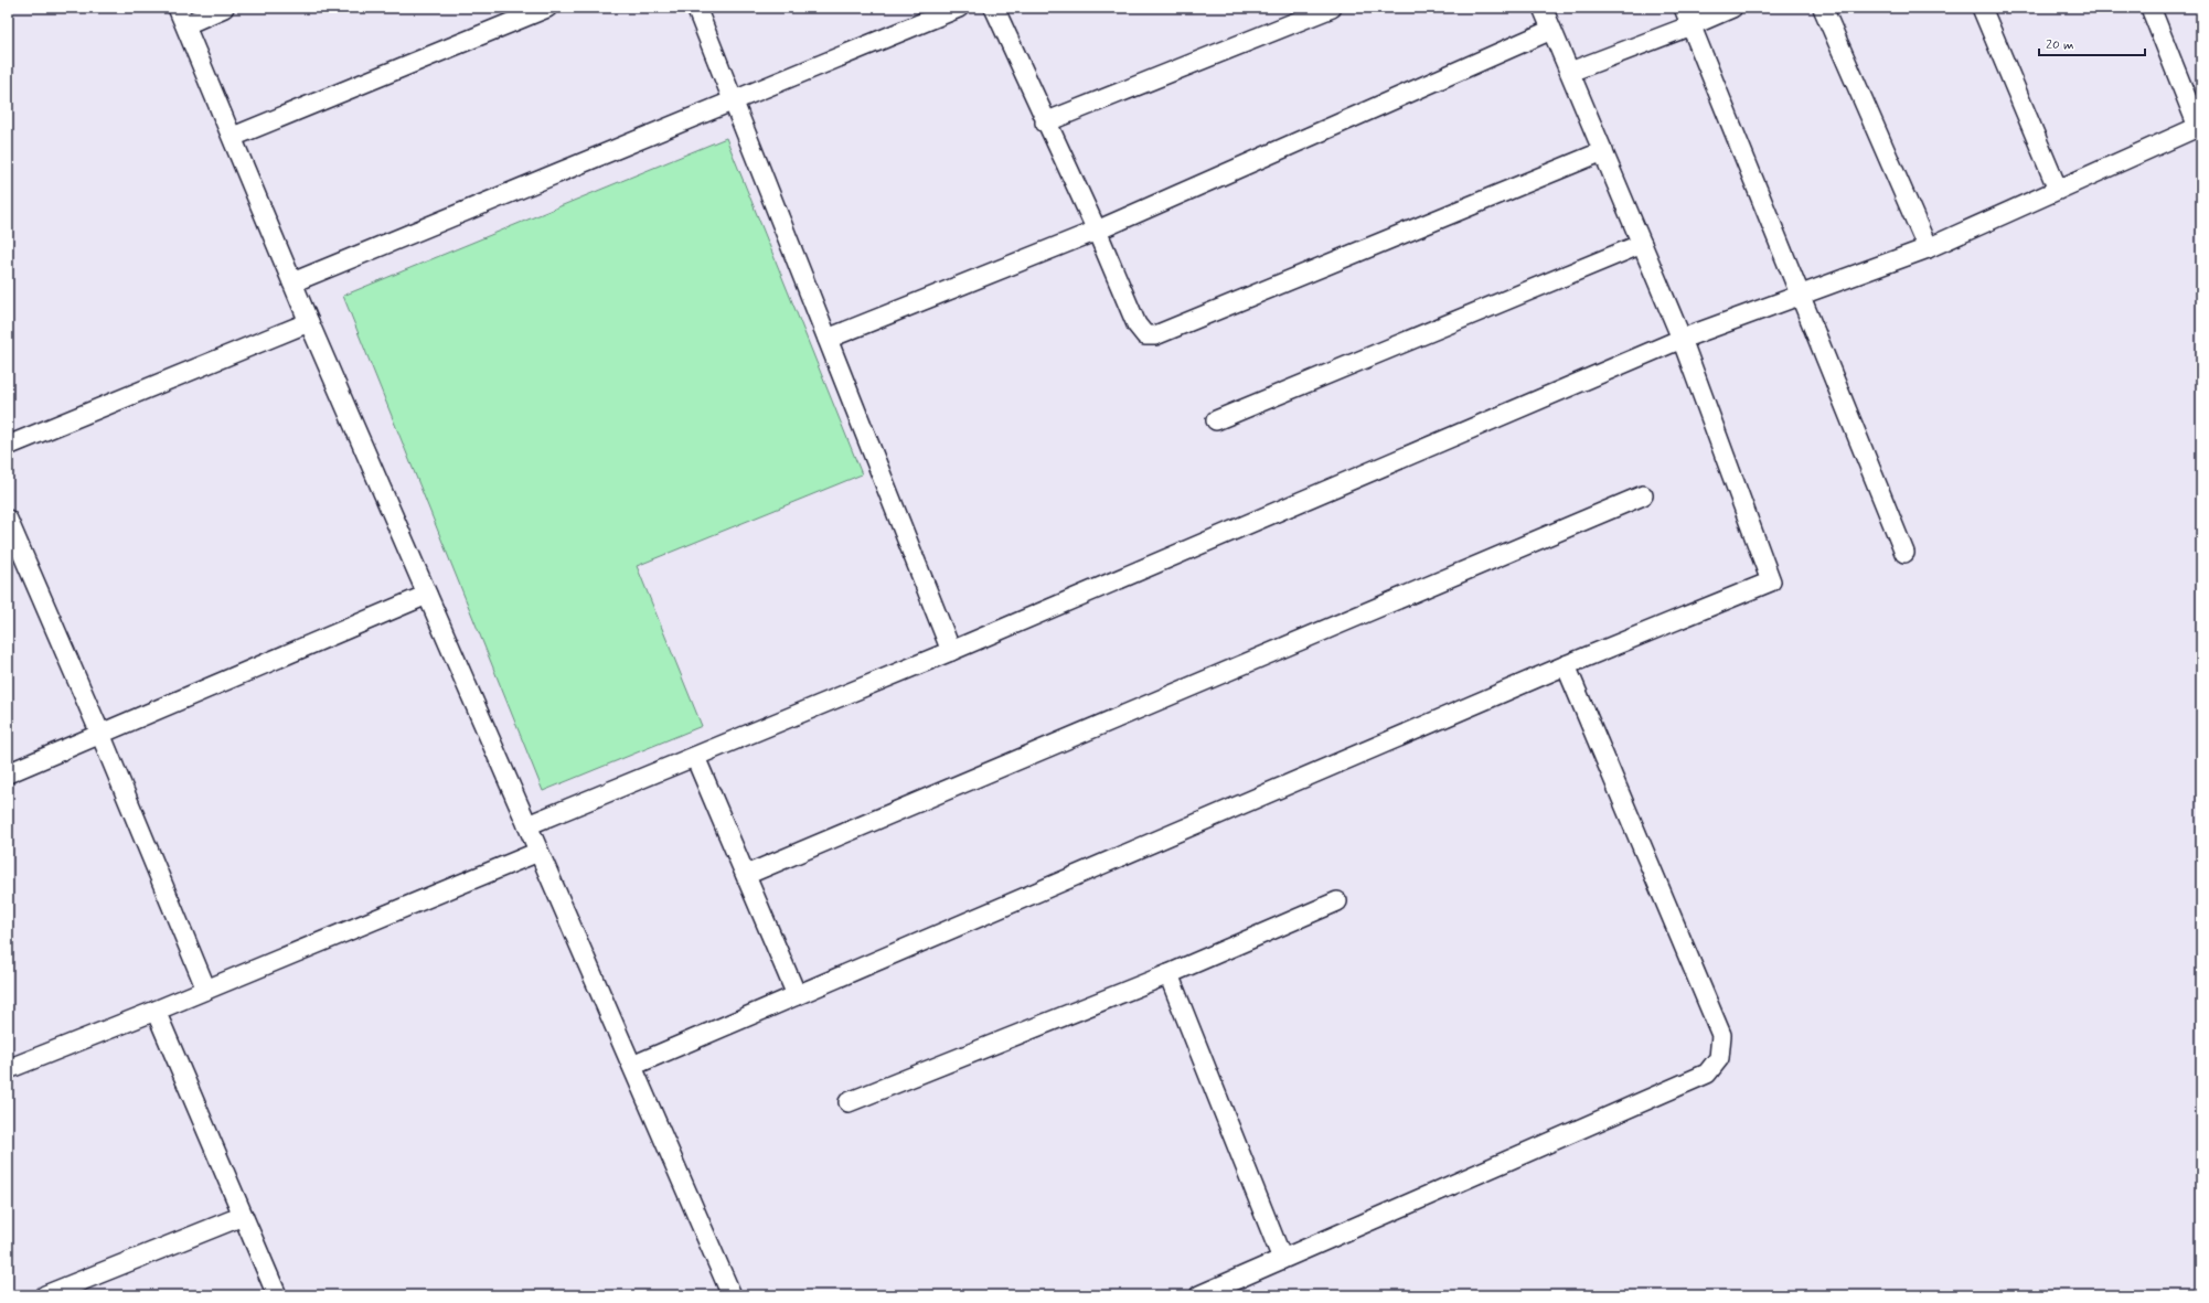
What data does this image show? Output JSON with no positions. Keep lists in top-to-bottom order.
{
  "scale_bar": "20 m"
}
